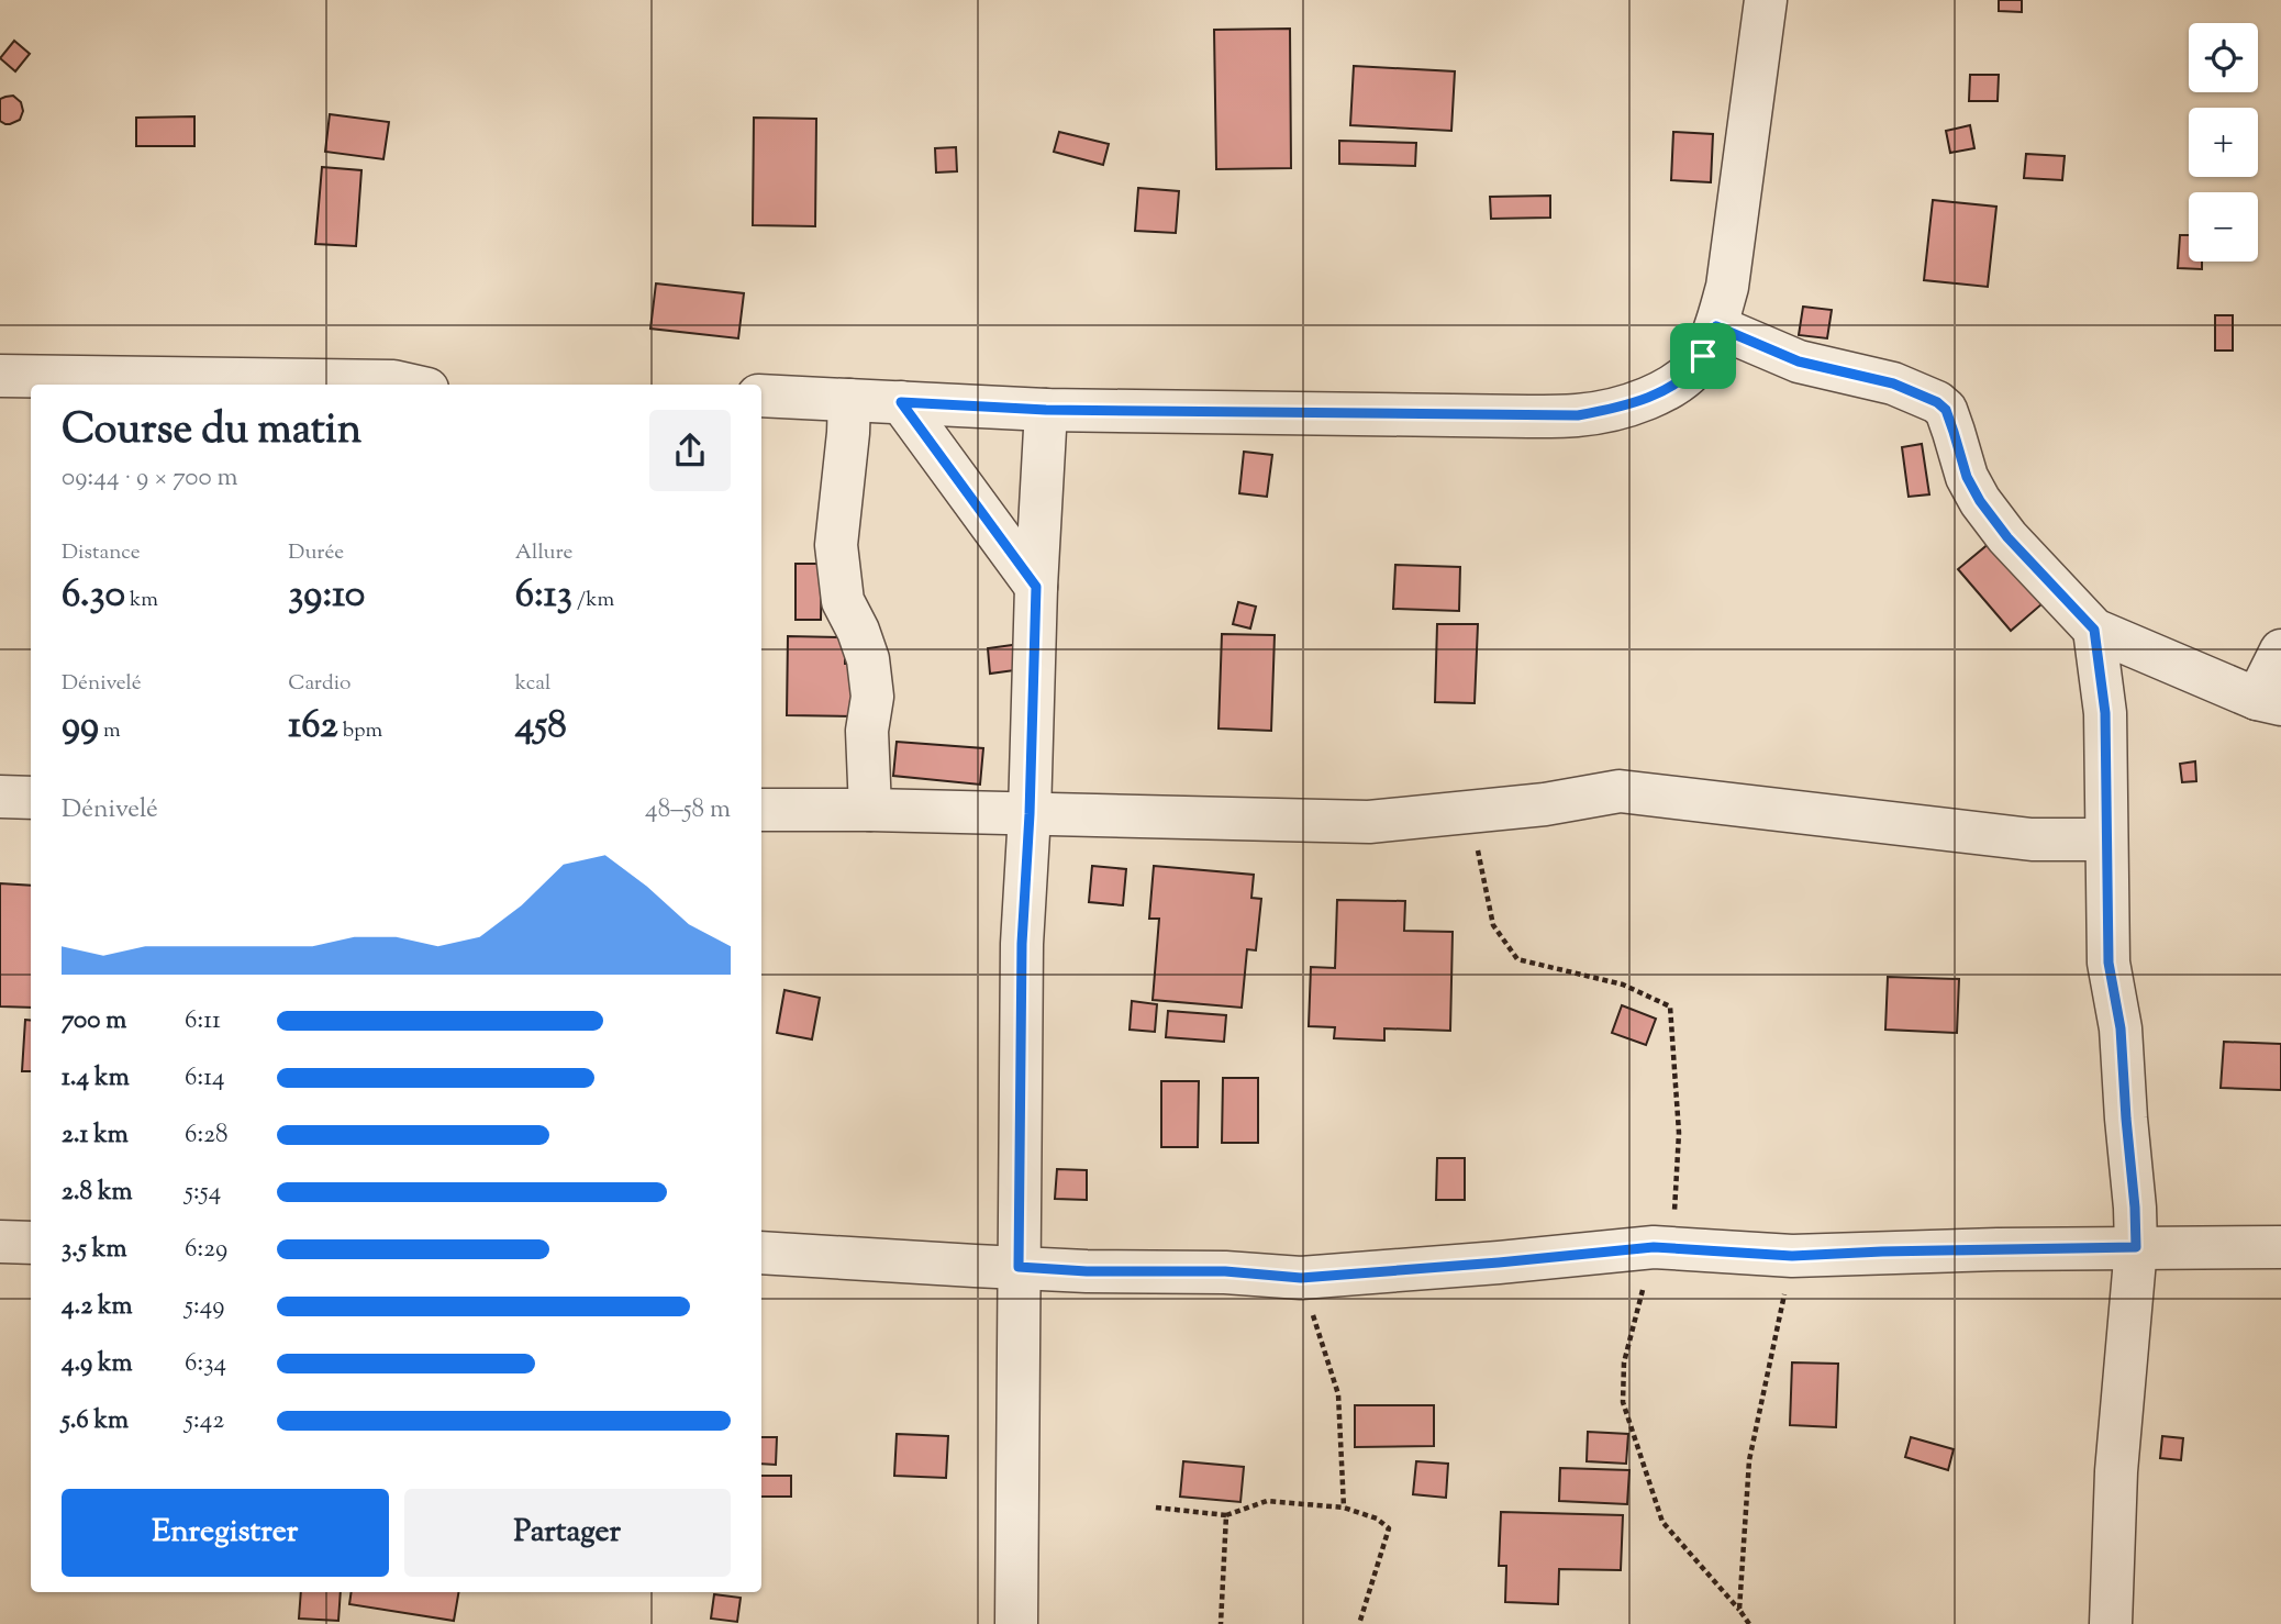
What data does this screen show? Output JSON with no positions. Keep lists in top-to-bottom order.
{
  "page": {
    "map_buttons": ["+", "−"],
    "heading": ["Course du matin", "09:44 · 9 × 700 m"],
    "stats": [
      ["Distance", "6.30 km"],
      ["Durée", "39:10"],
      ["Allure", "6:13 /km"],
      ["Dénivelé", "99 m"],
      ["Cardio", "162 bpm"],
      ["kcal", "458"]
    ],
    "chart": ["Dénivelé", "48–58 m"],
    "list": [
      {
        "name": "700 m",
        "note": "6:11"
      },
      {
        "name": "1.4 km",
        "note": "6:14"
      },
      {
        "name": "2.1 km",
        "note": "6:28"
      },
      {
        "name": "2.8 km",
        "note": "5:54"
      },
      {
        "name": "3.5 km",
        "note": "6:29"
      },
      {
        "name": "4.2 km",
        "note": "5:49"
      },
      {
        "name": "4.9 km",
        "note": "6:34"
      },
      {
        "name": "5.6 km",
        "note": "5:42"
      }
    ],
    "buttons": ["Enregistrer", "Partager"]
  }
}
